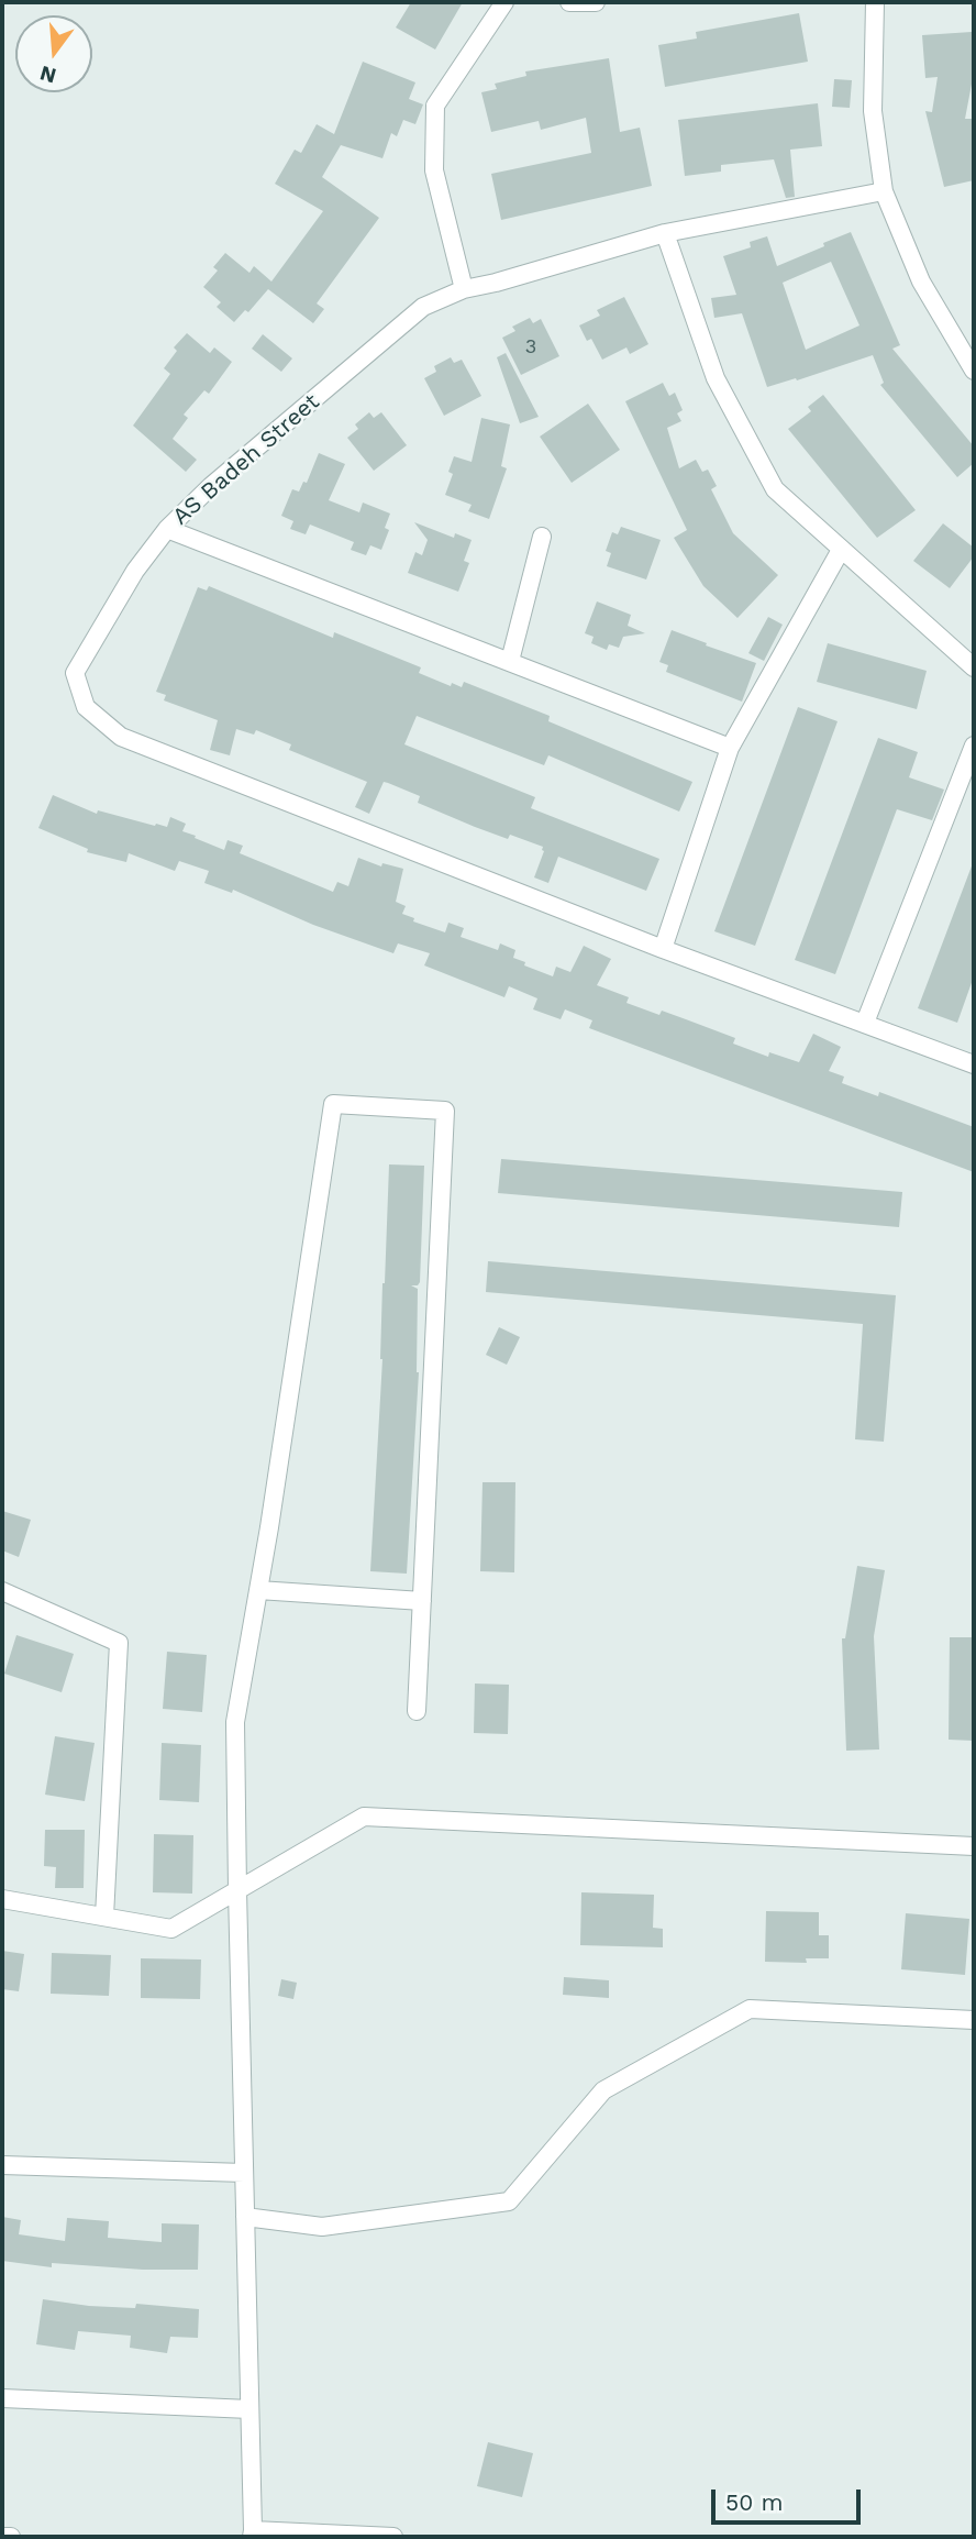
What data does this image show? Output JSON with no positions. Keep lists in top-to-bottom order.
{
  "streets": {
    "street": ["AS Badeh Street"]
  },
  "house_numbers": ["3"],
  "scale_bar": "50 m",
  "north": "bottom"
}
